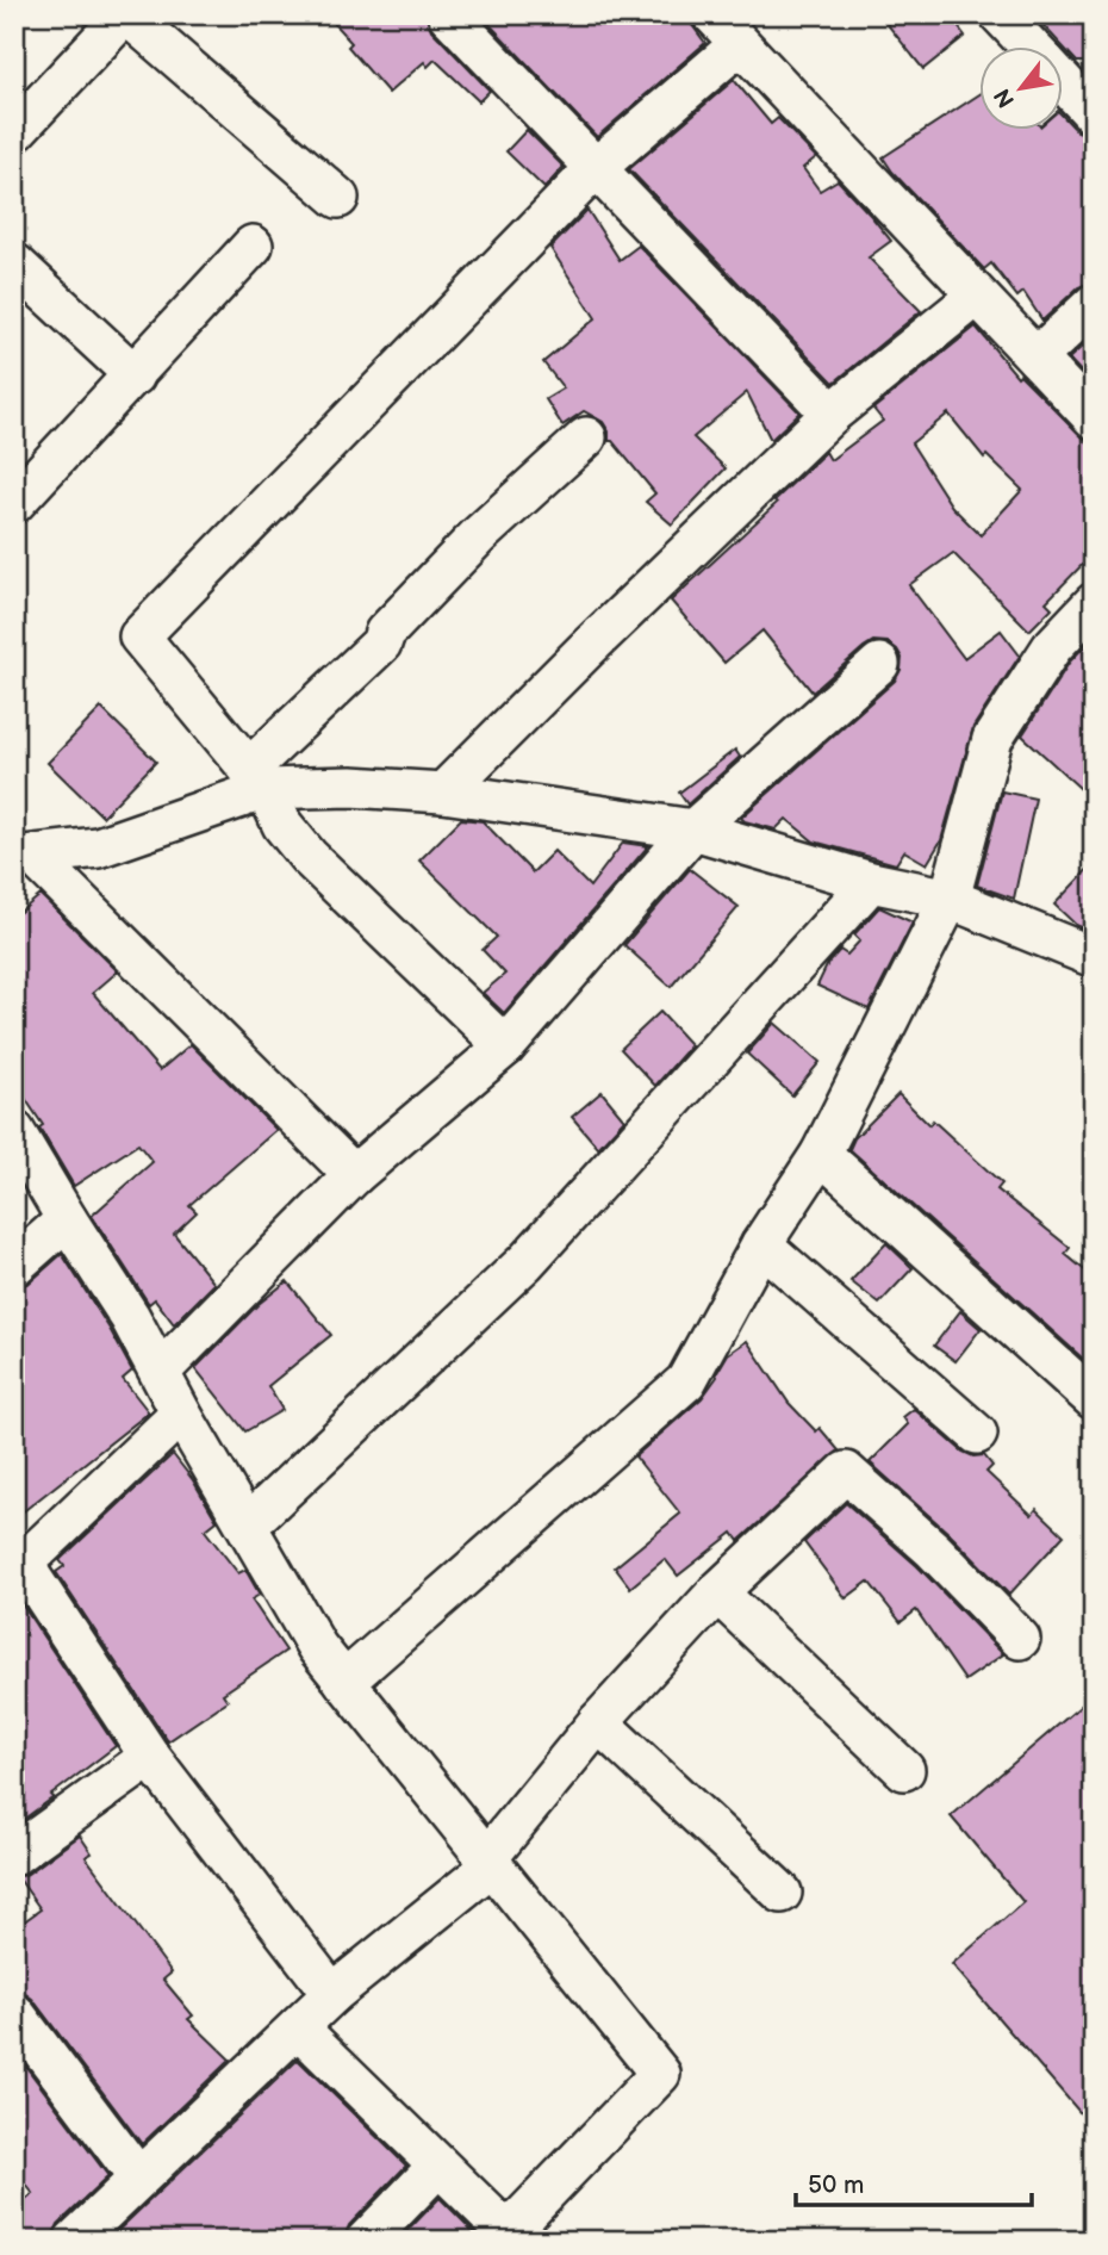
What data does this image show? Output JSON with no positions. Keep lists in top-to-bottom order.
{
  "scale_bar": "50 m",
  "north": "bottom left"
}
